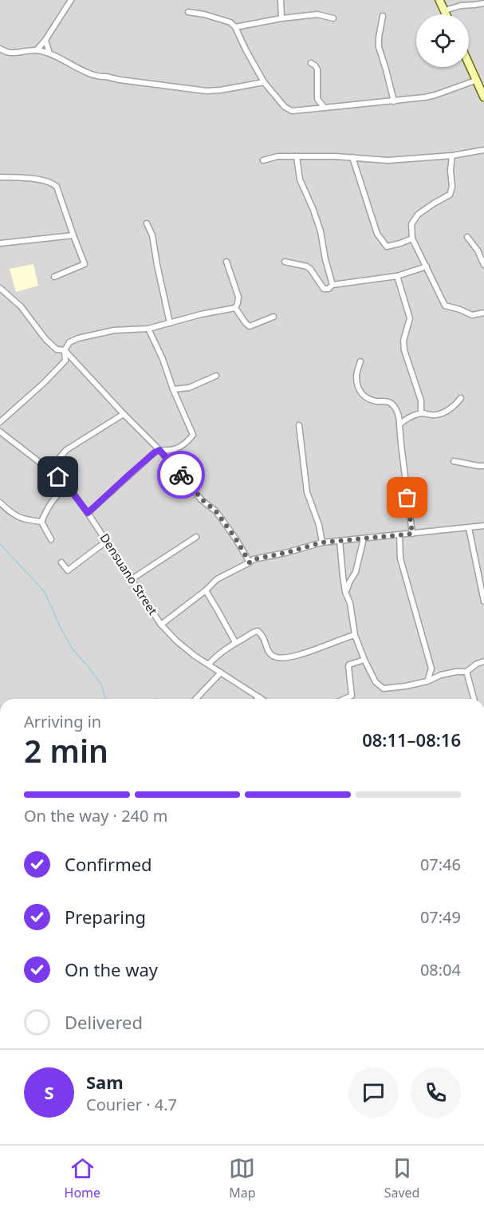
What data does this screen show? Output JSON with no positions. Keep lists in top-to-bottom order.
{
  "streets": {
    "street": ["Densuano Street"]
  },
  "page": {
    "heading": ["2 min", "Arriving in", "08:11–08:16"],
    "panel": ["Sam", "Courier · 4.7"],
    "bar": "On the way · 240 m",
    "list": [
      ["Confirmed", "07:46"],
      ["Preparing", "07:49"],
      ["On the way", "08:04"],
      "Delivered"
    ],
    "round": "S",
    "tabs": ["Home", "Map", "Saved"]
  }
}
